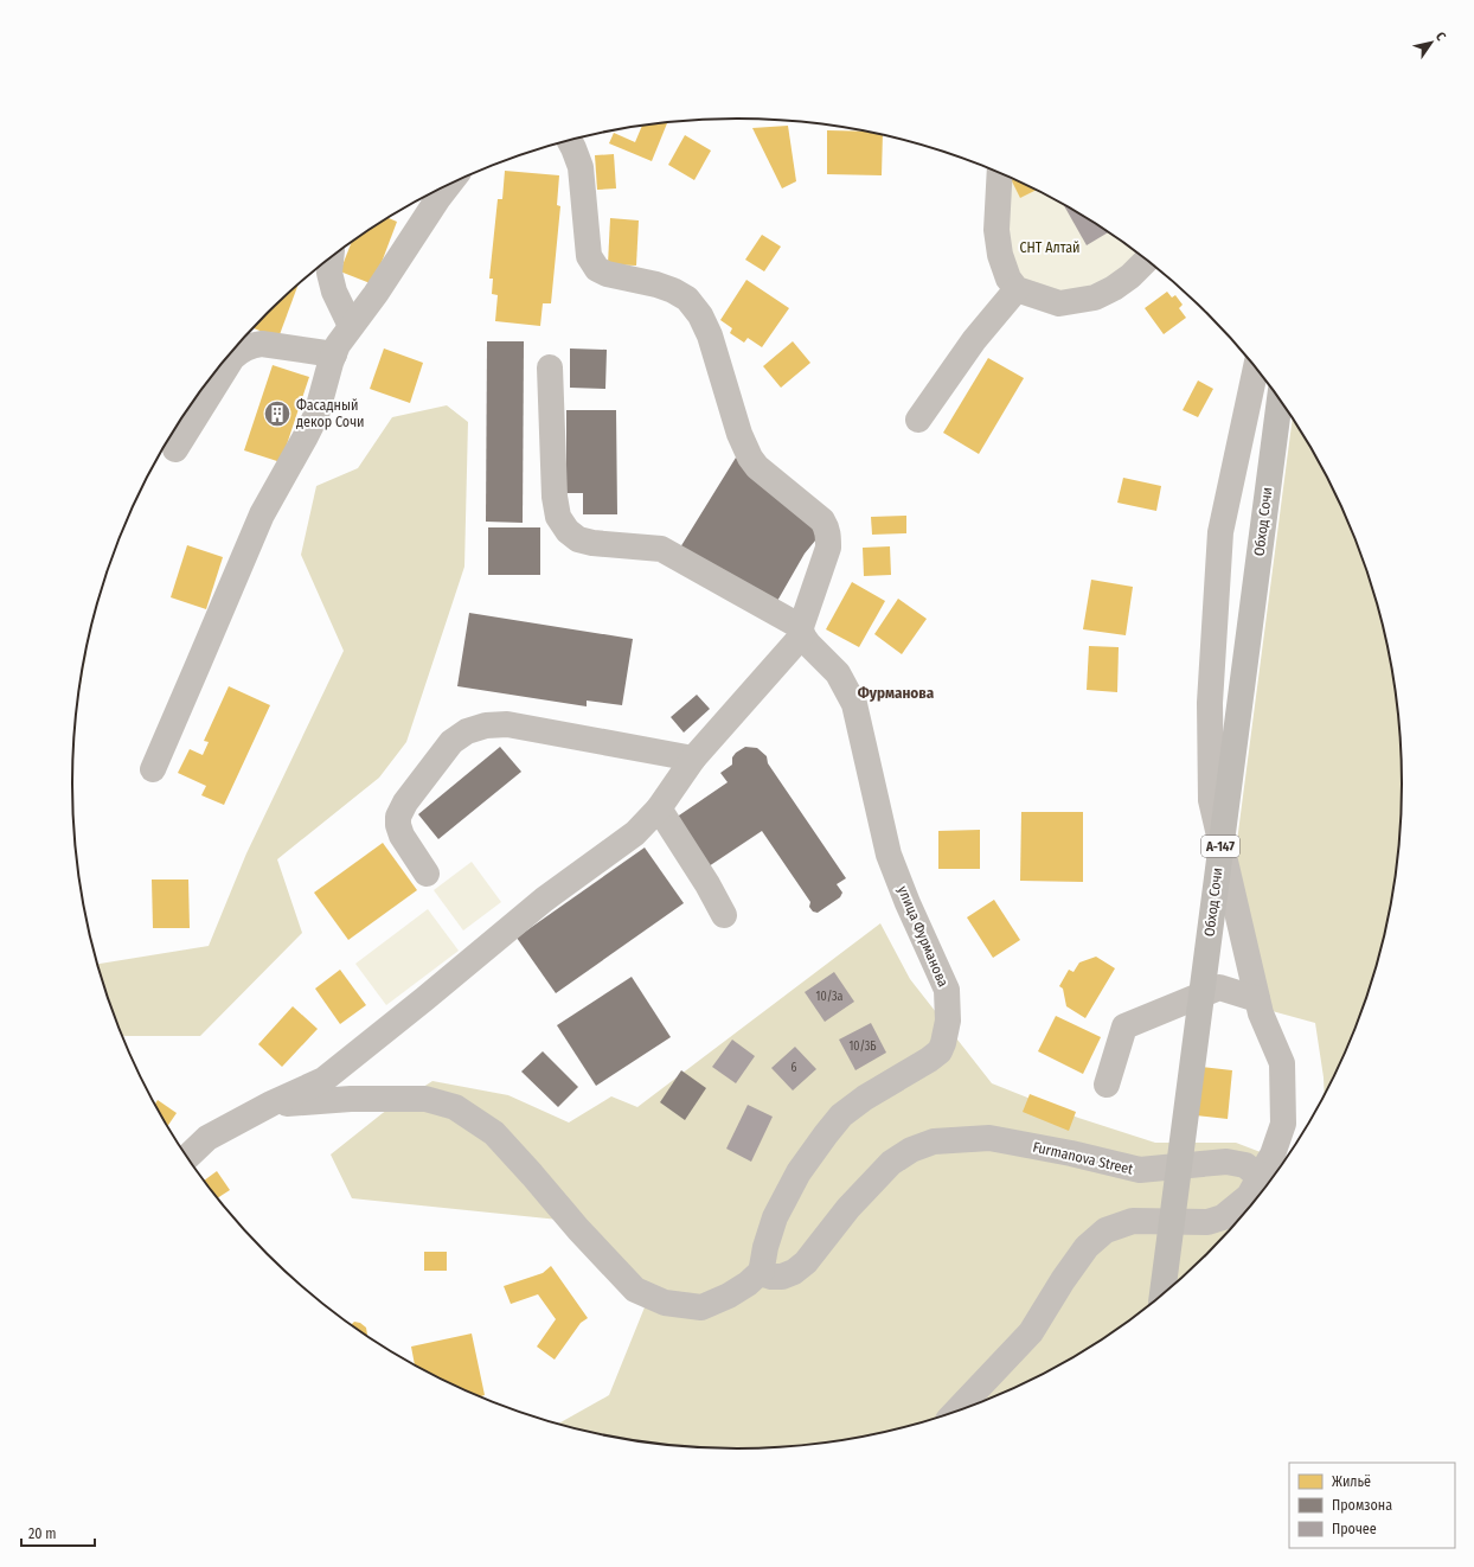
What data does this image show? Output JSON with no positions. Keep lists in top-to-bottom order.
{
  "streets": {
    "highway": ["Обход Сочи", "А-147"],
    "street": ["улица Фурманова", "Furmanova Street"]
  },
  "crossings": [
    ["улица Фурманова", "Furmanova Street"]
  ],
  "districts": ["Фурманова"],
  "parks": ["СНТ Алтай"],
  "places": {
    "building": ["Фасадный декор Сочи"]
  },
  "house_numbers": ["10/3а", "10/3Б", "6"],
  "legend": ["Жильё", "Промзона", "Прочее"],
  "scale_bar": "20 m",
  "north": "top right"
}
